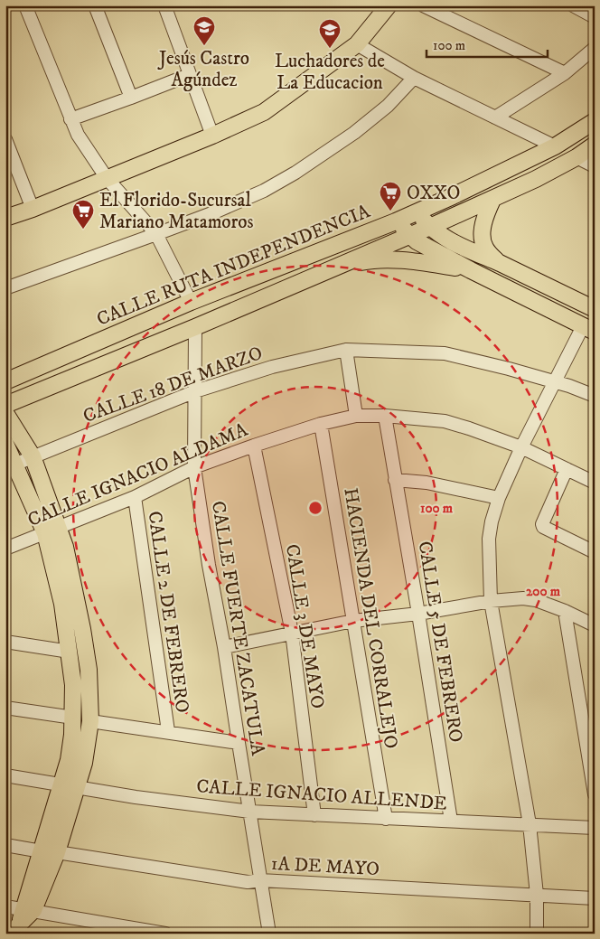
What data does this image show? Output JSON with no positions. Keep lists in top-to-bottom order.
{
  "streets": {
    "main road": ["CALLE RUTA INDEPENDENCIA"],
    "street": [
      "CALLE 18 DE MARZO",
      "CALLE IGNACIO ALDAMA",
      "CALLE 2 DE FEBRERO",
      "HACIENDA DEL CORRALEJO",
      "CALLE 3 DE MAYO",
      "CALLE FUERTE ZACATULA",
      "CALLE 5 DE FEBRERO",
      "CALLE IGNACIO ALLENDE",
      "1A DE MAYO"
    ]
  },
  "crossings": [
    ["CALLE RUTA INDEPENDENCIA", "CALLE FUERTE ZACATULA"],
    ["CALLE 18 DE MARZO", "CALLE FUERTE ZACATULA"],
    ["CALLE IGNACIO ALDAMA", "CALLE 2 DE FEBRERO"],
    ["CALLE IGNACIO ALDAMA", "HACIENDA DEL CORRALEJO"],
    ["CALLE IGNACIO ALDAMA", "CALLE 3 DE MAYO"],
    ["CALLE IGNACIO ALDAMA", "CALLE FUERTE ZACATULA"],
    ["CALLE IGNACIO ALDAMA", "CALLE 5 DE FEBRERO"],
    ["HACIENDA DEL CORRALEJO", "CALLE IGNACIO ALLENDE"],
    ["CALLE 3 DE MAYO", "CALLE IGNACIO ALLENDE"],
    ["CALLE FUERTE ZACATULA", "CALLE IGNACIO ALLENDE"],
    ["CALLE FUERTE ZACATULA", "1A DE MAYO"],
    ["CALLE 5 DE FEBRERO", "CALLE IGNACIO ALLENDE"]
  ],
  "places": {
    "school or university": ["Jesús Castro Agúndez", "Luchadores de La Educacion"],
    "supermarket": ["OXXO", "El Florido-Sucursal Mariano Matamoros"]
  },
  "scale_bar": "100 m",
  "rings": ["100 m", "200 m"]
}
